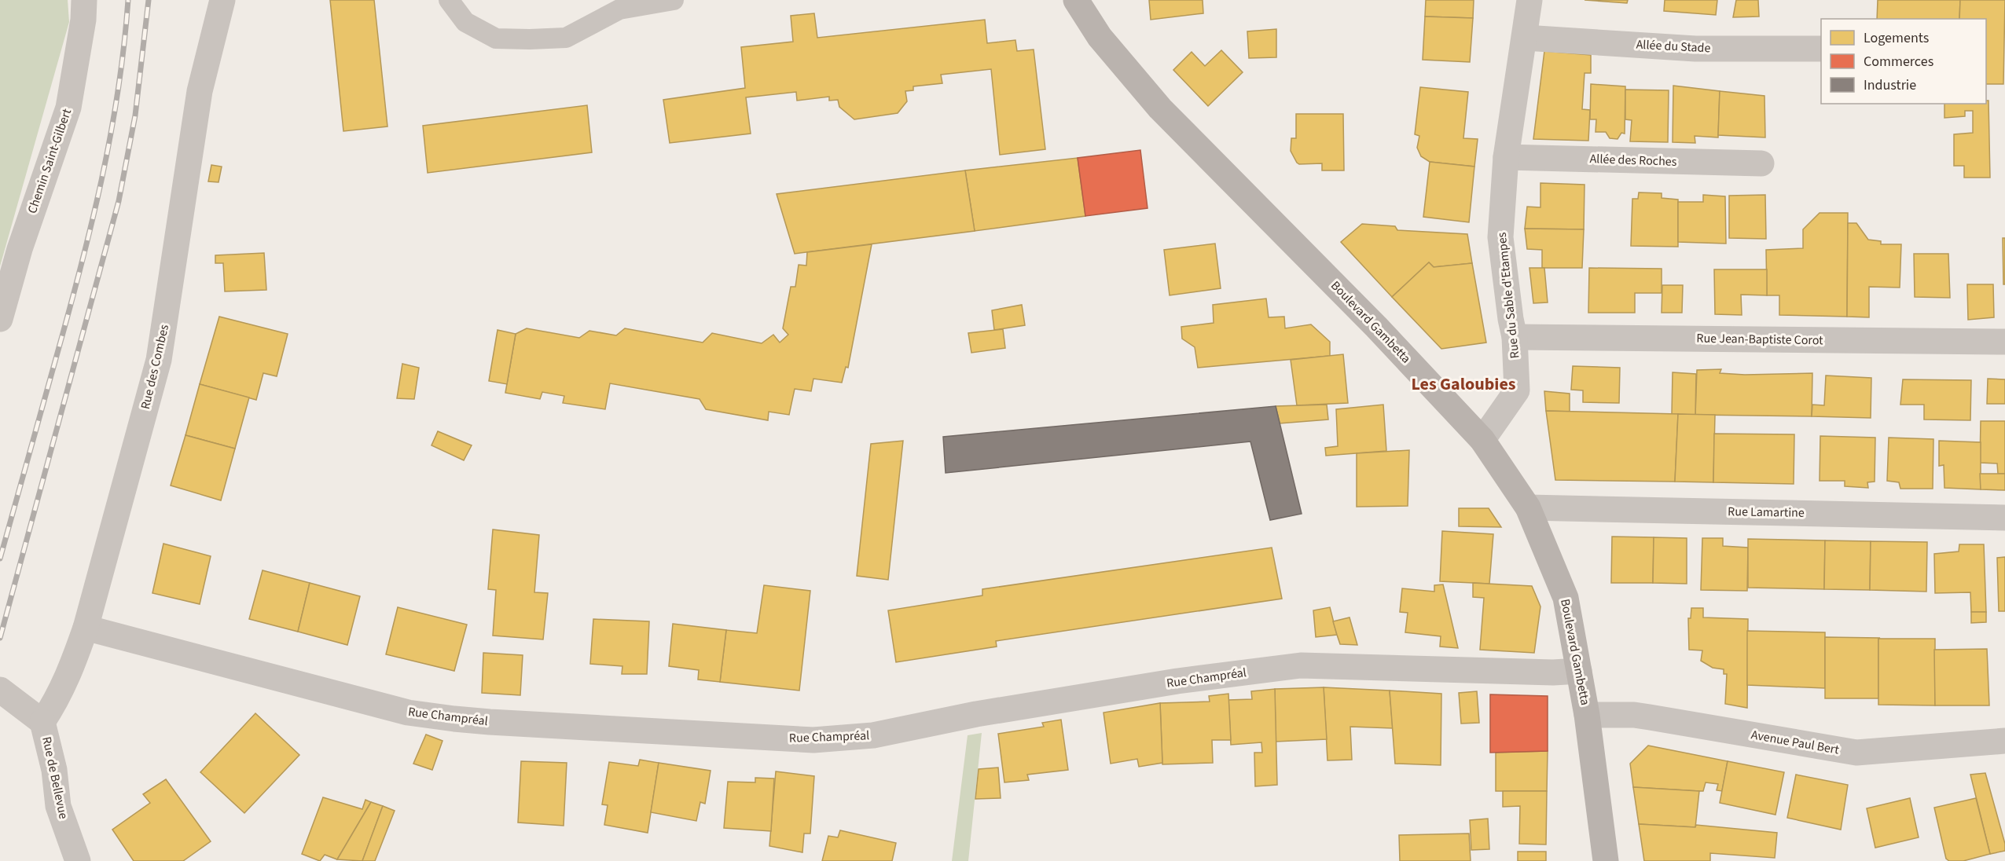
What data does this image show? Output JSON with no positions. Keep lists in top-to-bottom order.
{
  "streets": {
    "main road": ["Boulevard Gambetta"],
    "street": [
      "Allée du Stade",
      "Allée des Roches",
      "Chemin Saint-Gilbert",
      "Rue du Sable d'Etampes",
      "Rue Jean-Baptiste Corot",
      "Rue des Combes",
      "Rue Lamartine",
      "Rue Champréal",
      "Avenue Paul Bert",
      "Rue de Bellevue"
    ]
  },
  "crossings": [
    ["Allée du Stade", "Rue du Sable d'Etampes"],
    ["Allée des Roches", "Rue du Sable d'Etampes"],
    ["Rue du Sable d'Etampes", "Boulevard Gambetta"],
    ["Rue du Sable d'Etampes", "Rue Jean-Baptiste Corot"],
    ["Boulevard Gambetta", "Rue Lamartine"],
    ["Boulevard Gambetta", "Rue Champréal"],
    ["Boulevard Gambetta", "Avenue Paul Bert"],
    ["Rue des Combes", "Rue Champréal"],
    ["Rue des Combes", "Rue de Bellevue"]
  ],
  "districts": ["Les Galoubies"],
  "legend": ["Logements", "Commerces", "Industrie"]
}
